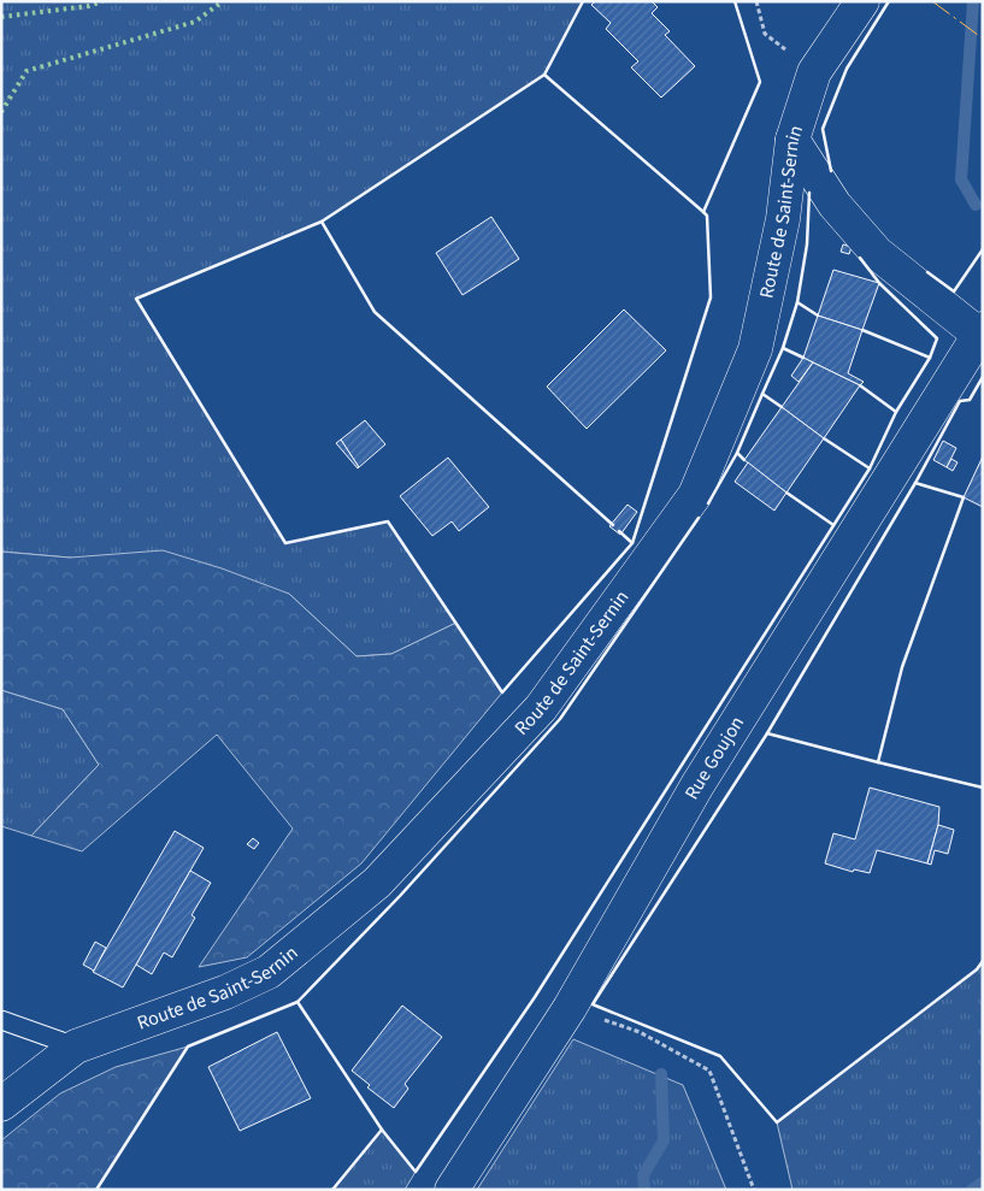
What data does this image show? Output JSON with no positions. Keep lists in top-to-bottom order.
{
  "streets": {
    "street": ["Route de Saint-Sernin", "Rue Goujon"]
  }
}
